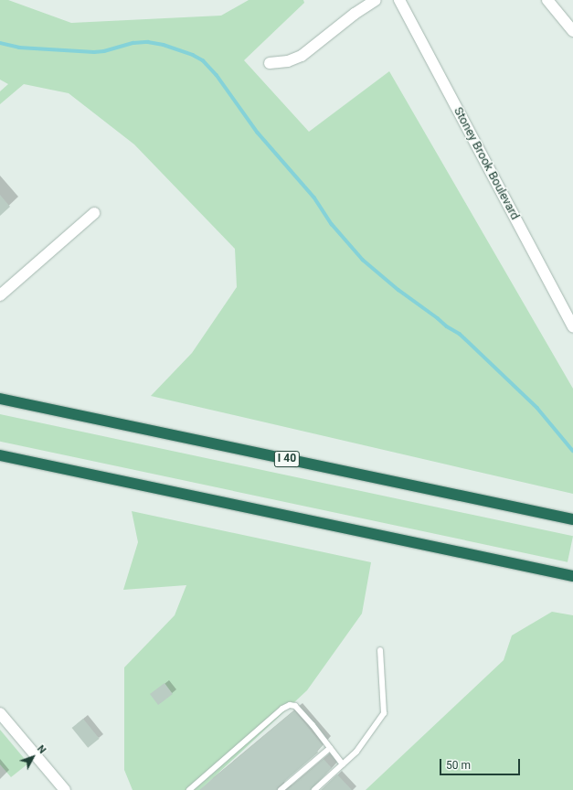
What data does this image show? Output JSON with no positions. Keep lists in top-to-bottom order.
{
  "streets": {
    "highway": ["I 40"],
    "street": ["Stoney Brook Boulevard"]
  },
  "scale_bar": "50 m",
  "north": "top right"
}
